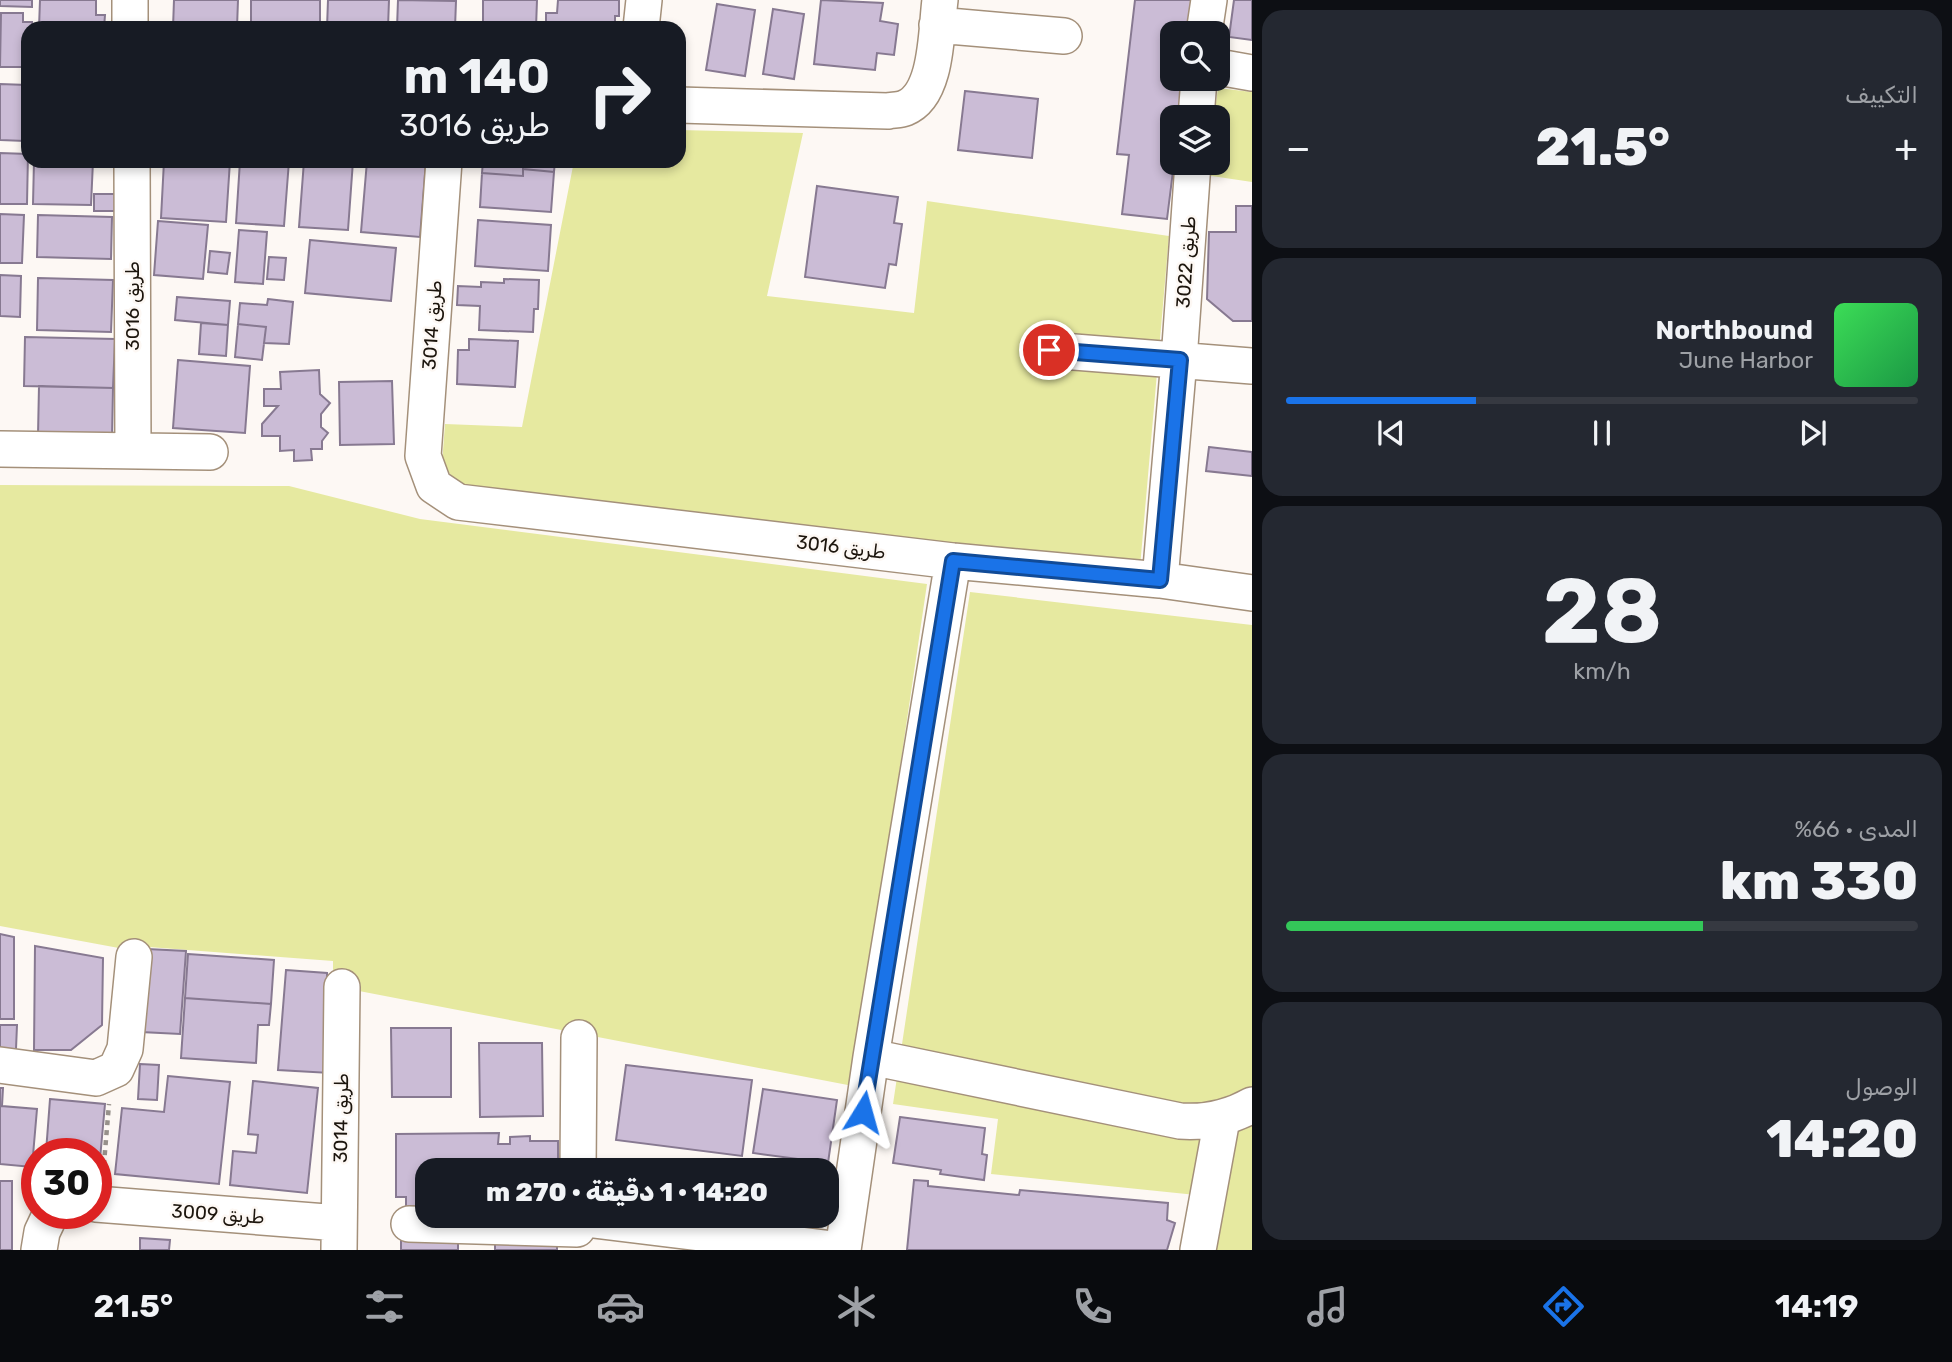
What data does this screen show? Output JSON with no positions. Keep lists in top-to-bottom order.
{
  "streets": {
    "street": [
      "طريق 3022",
      "طريق 3016",
      "طريق 3014",
      "طريق 3009"
    ]
  },
  "crossings": [
    ["طريق 3022", "طريق 3016"],
    ["طريق 3016", "طريق 3014"],
    ["طريق 3014", "طريق 3009"]
  ],
  "page": {
    "tile": [
      "التكييف",
      ["28", "km/h"],
      ["المدى · 66%", "330 km"],
      ["الوصول", "14:20"]
    ],
    "turn": ["140 m", "طريق 3016"],
    "heat": ["−", "21.5°", "+"],
    "song": ["Northbound", "June Harbor"],
    "limit": "30",
    "trip": "14:20 · 1 دقيقة · 270 m",
    "tabs": ["14:19", "21.5°"]
  }
}
